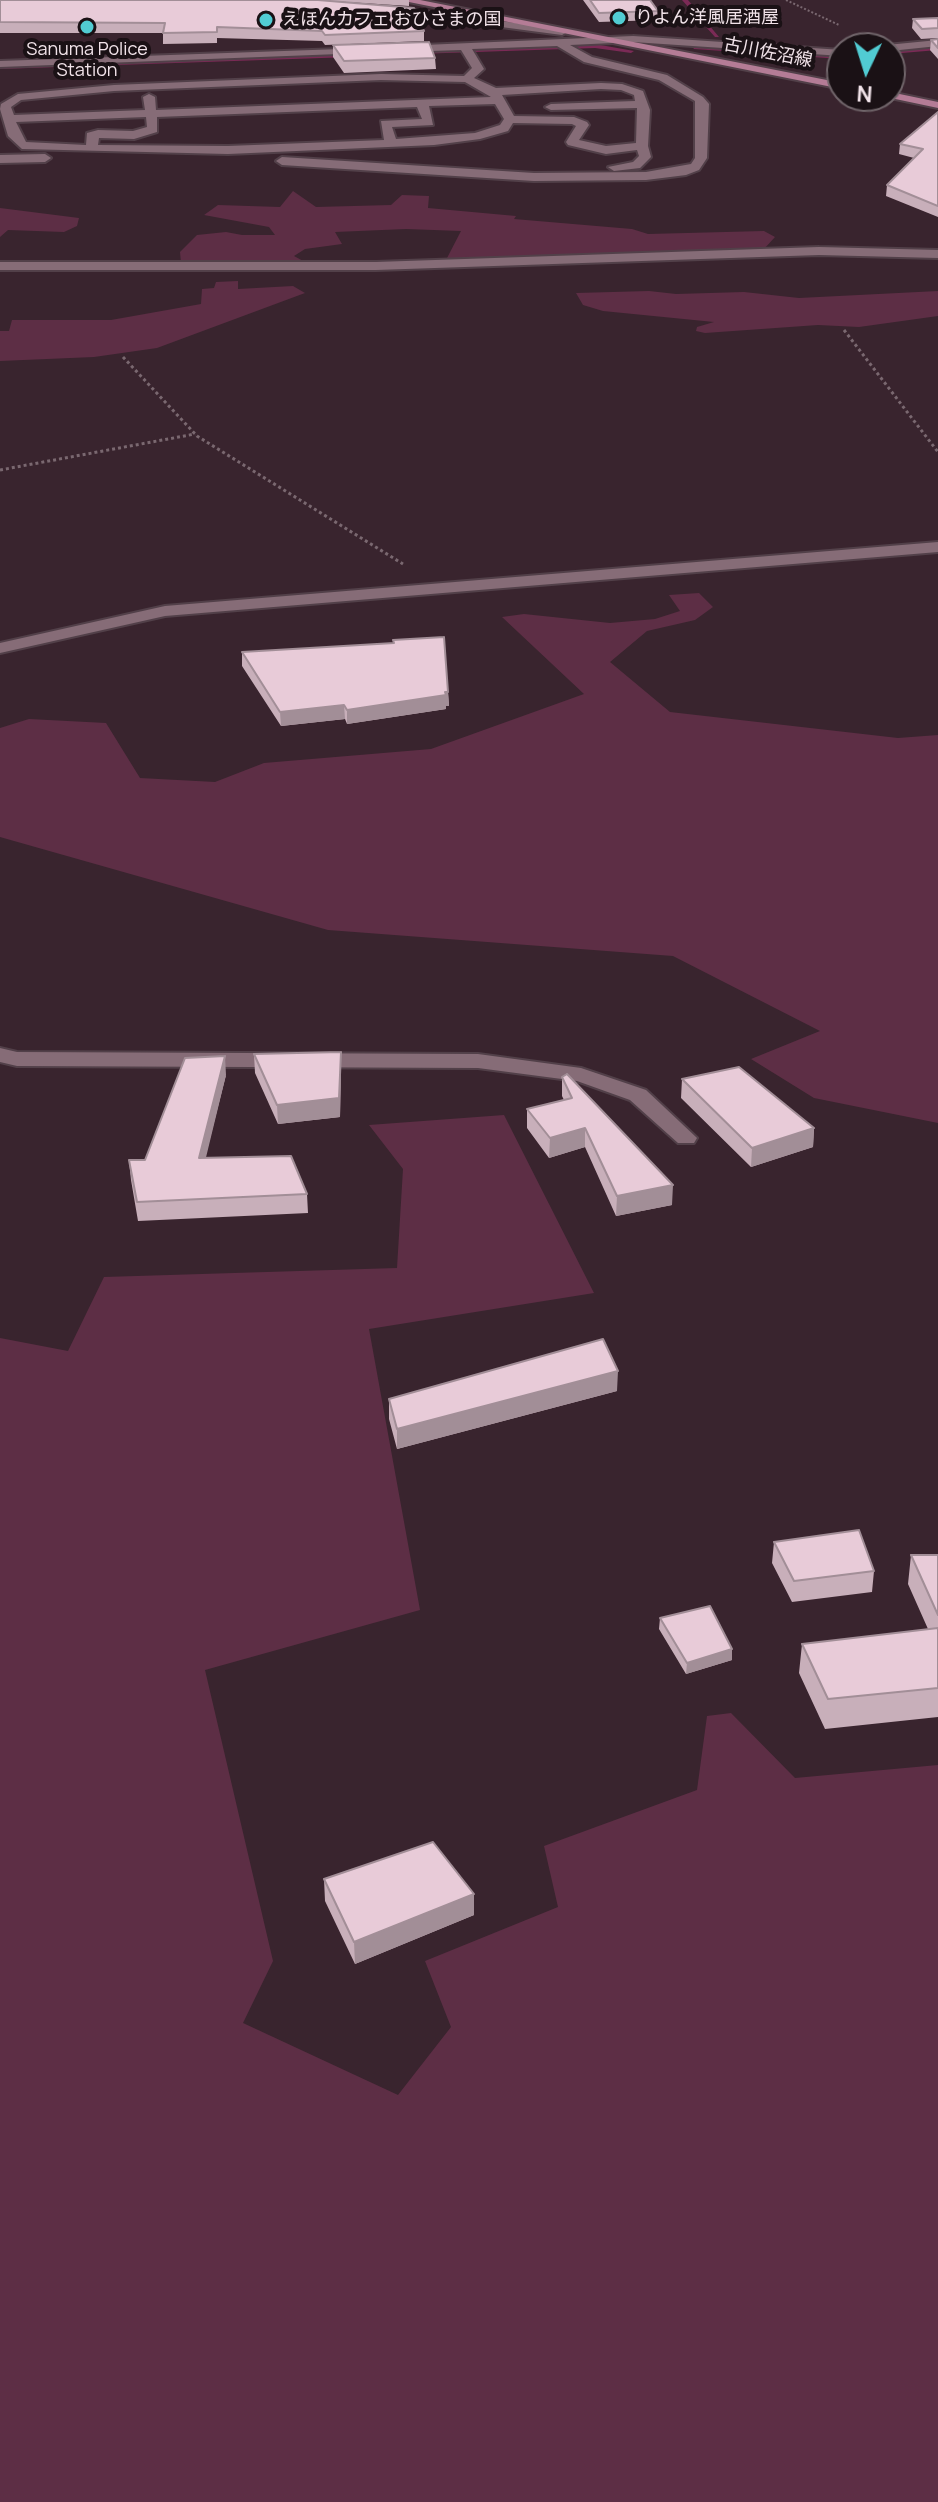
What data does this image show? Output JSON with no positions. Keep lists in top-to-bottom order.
{
  "streets": {
    "main road": ["古川佐沼線"]
  },
  "places": ["りよん洋風居酒屋", "えほんカフェ おひさまの国", "Sanuma Police Station"],
  "north": "bottom"
}
